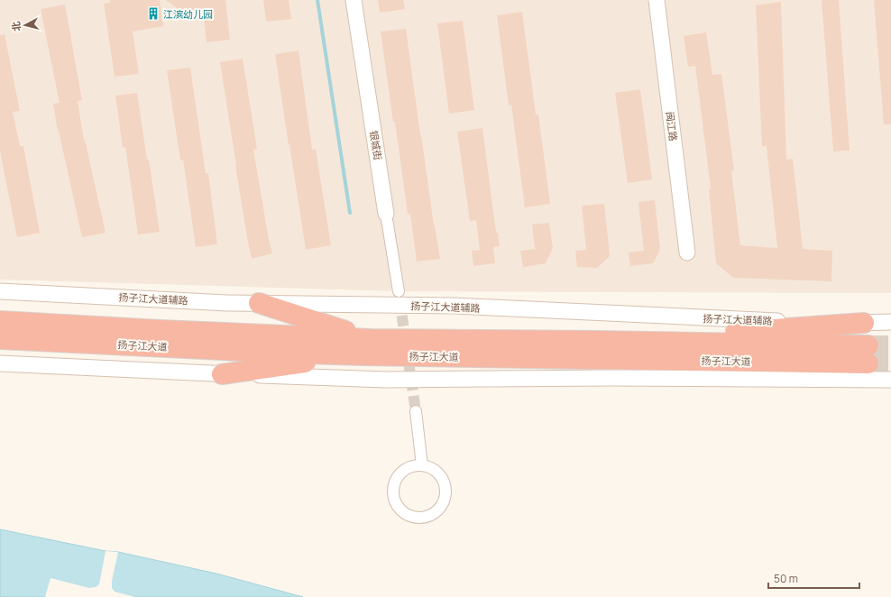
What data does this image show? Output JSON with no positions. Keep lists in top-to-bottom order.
{
  "streets": {
    "highway": ["扬子江大道"],
    "main road": ["闽江路", "银城街", "扬子江大道辅路"]
  },
  "places": {
    "building": ["江滨幼儿园"]
  },
  "scale_bar": "50 m",
  "north": "left"
}
